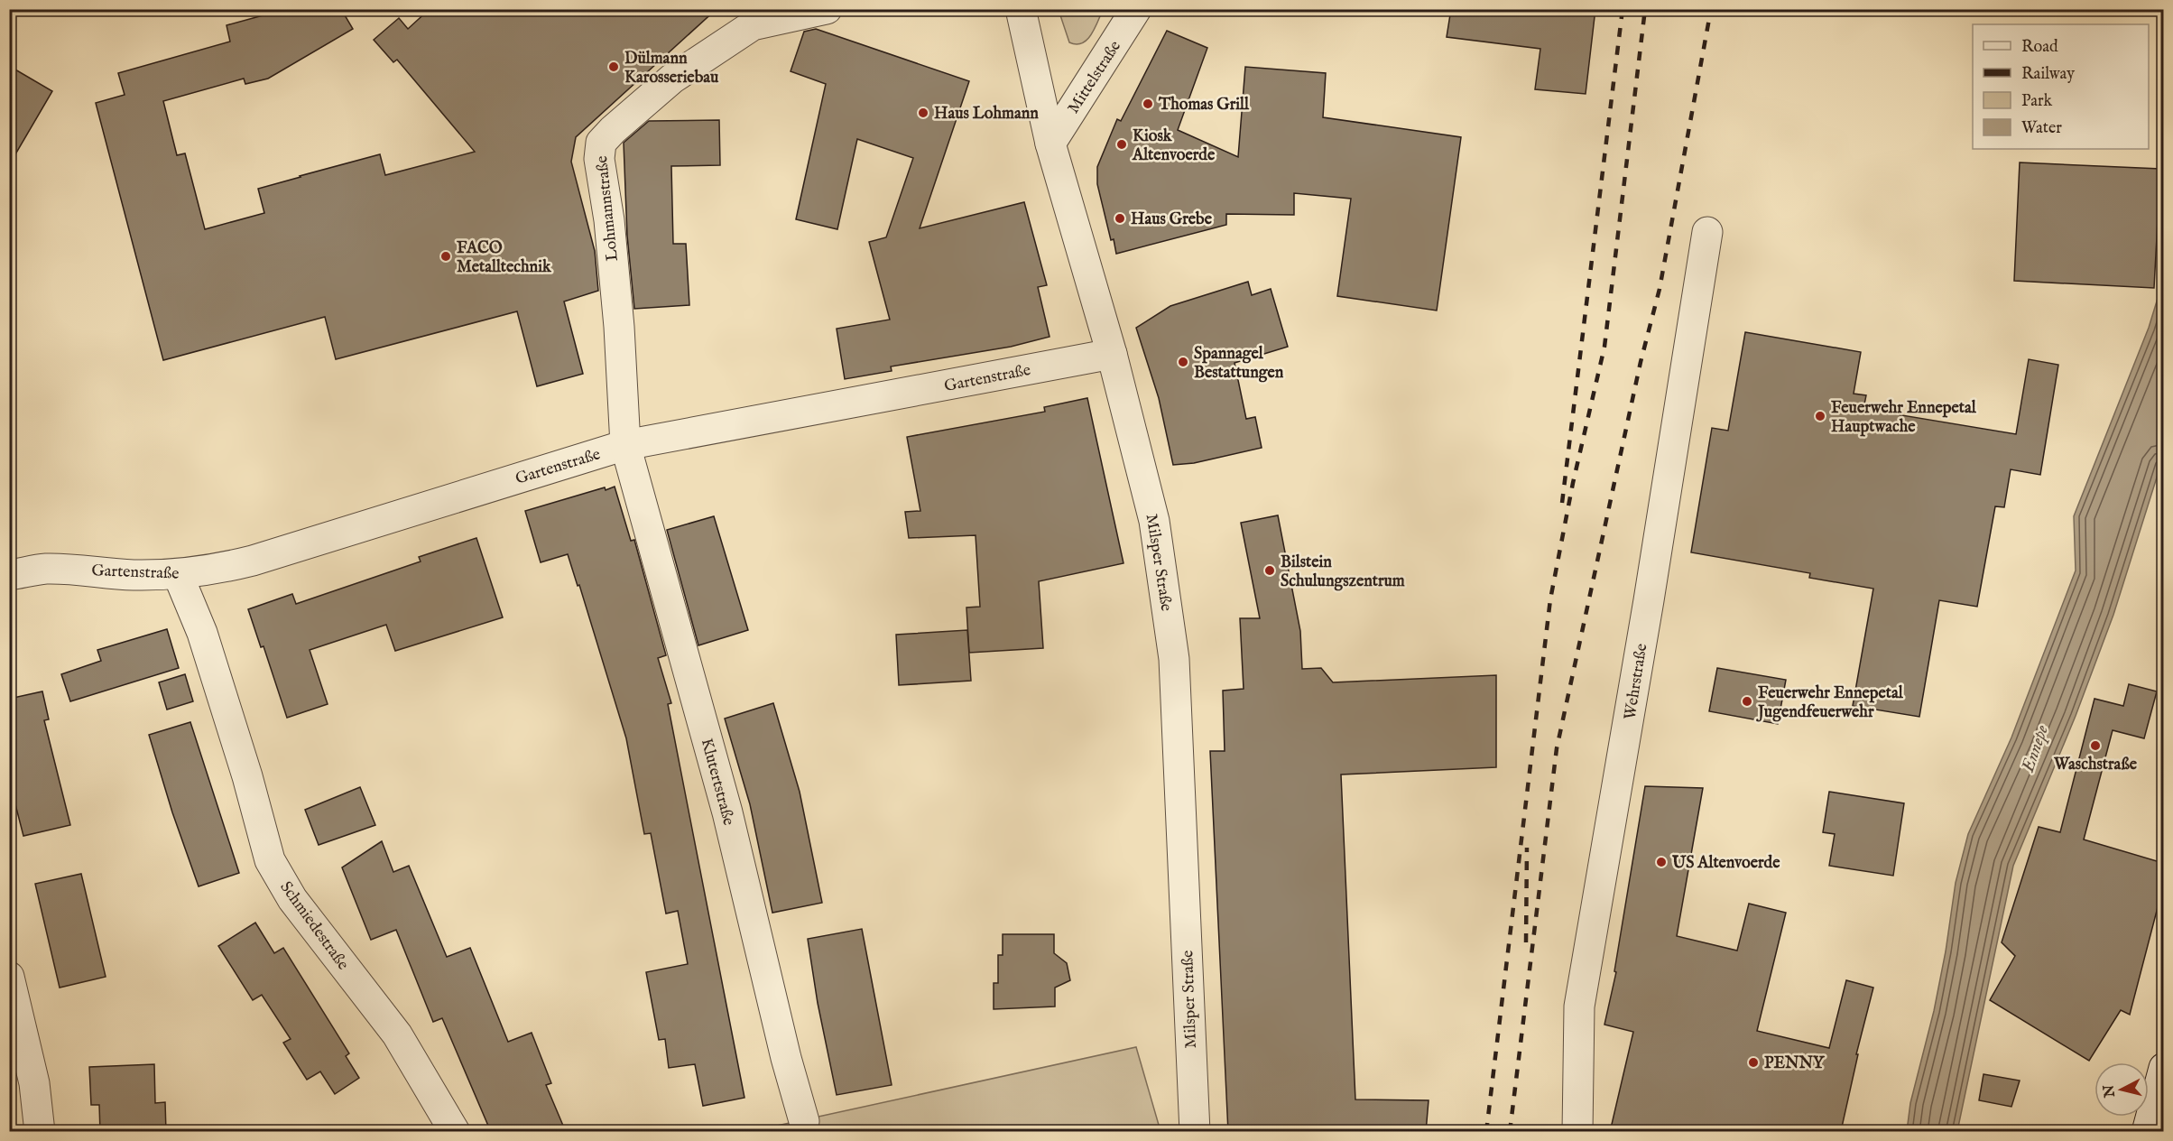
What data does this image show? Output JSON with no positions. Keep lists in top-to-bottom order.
{
  "streets": {
    "street": [
      "Mittelstraße",
      "Lohmannstraße",
      "Gartenstraße",
      "Milsper Straße",
      "Wehrstraße",
      "Klutertstraße",
      "Schmiedestraße"
    ]
  },
  "crossings": [
    ["Mittelstraße", "Milsper Straße"],
    ["Lohmannstraße", "Gartenstraße"],
    ["Lohmannstraße", "Klutertstraße"],
    ["Gartenstraße", "Milsper Straße"],
    ["Gartenstraße", "Klutertstraße"],
    ["Gartenstraße", "Schmiedestraße"]
  ],
  "water": ["Ennepe"],
  "places": [
    "Dülmann Karosseriebau",
    "Thomas Grill",
    "Haus Lohmann",
    "Kiosk Altenvoerde",
    "Haus Grebe",
    "FACO Metalltechnik",
    "Spannagel Bestattungen",
    "Feuerwehr Ennepetal Hauptwache",
    "Bilstein Schulungszentrum",
    "Feuerwehr Ennepetal Jugendfeuerwehr",
    "Waschstraße",
    "US Altenvoerde",
    "PENNY"
  ],
  "legend": [
    "Road",
    "Railway",
    "Park",
    "Water"
  ],
  "north": "left"
}
